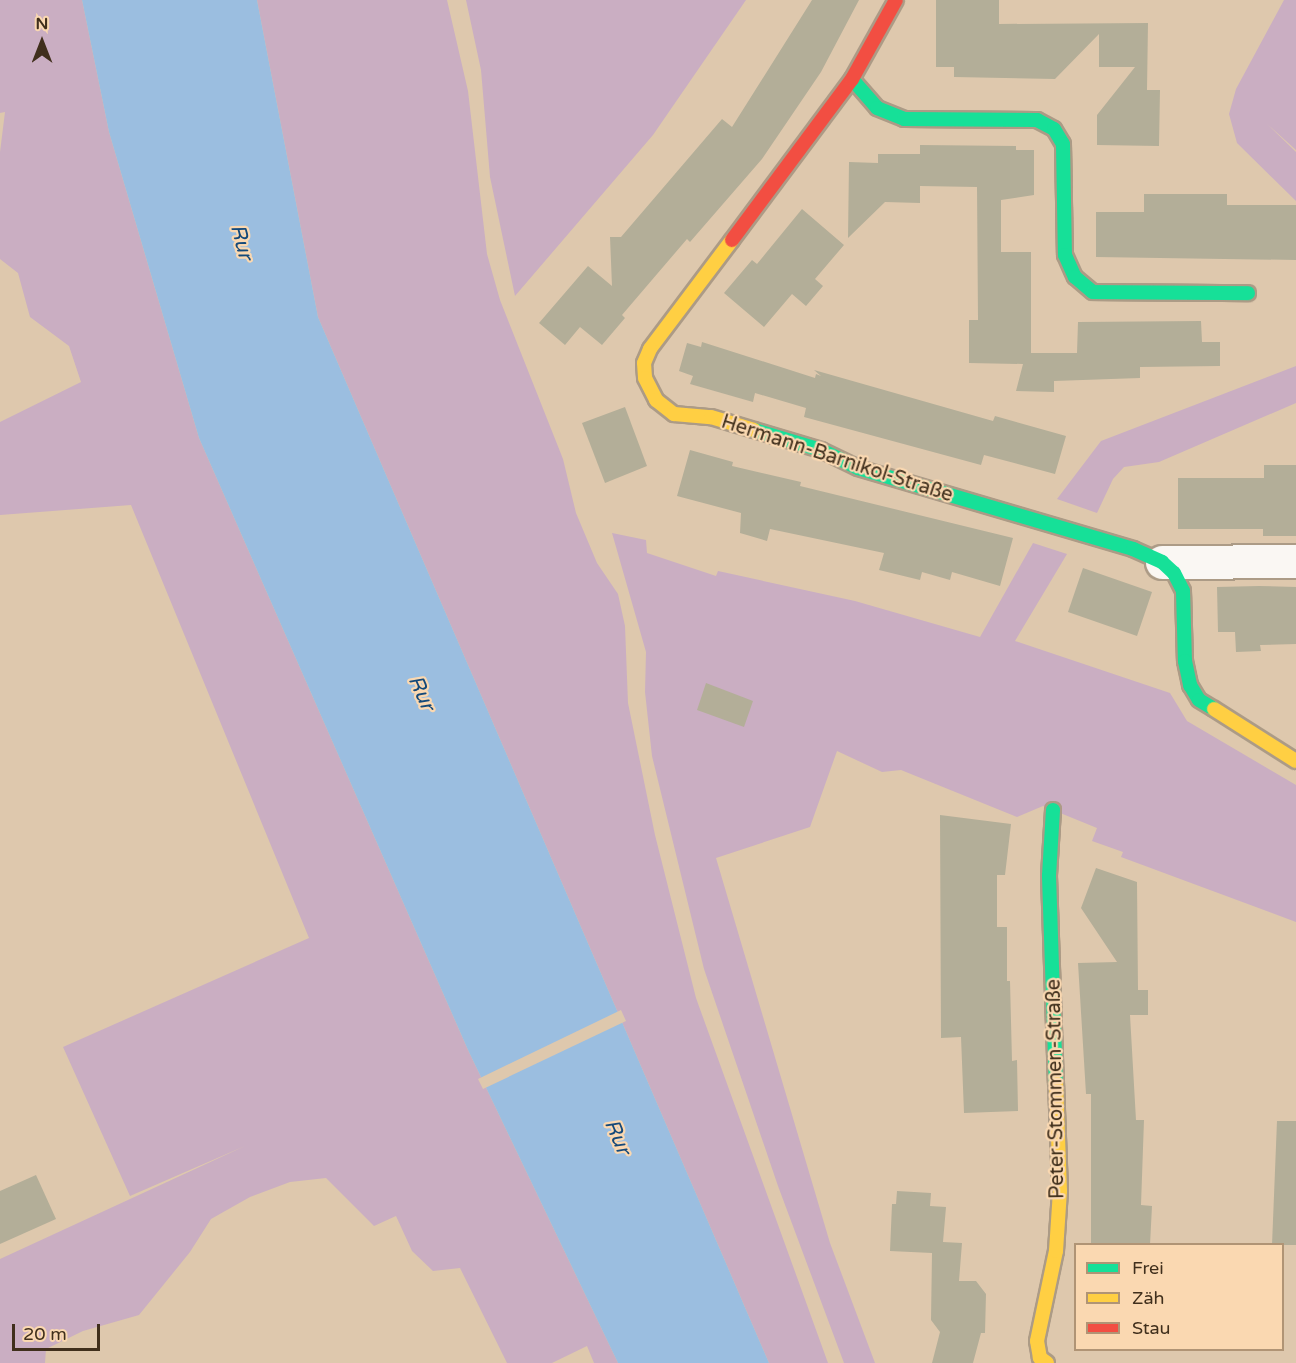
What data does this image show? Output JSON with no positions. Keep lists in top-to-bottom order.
{
  "streets": {
    "street": ["Hermann-Barnikol-Straße", "Peter-Stommen-Straße"]
  },
  "water": ["Rur"],
  "legend": ["Frei", "Zäh", "Stau"],
  "scale_bar": "20 m",
  "north": "top"
}
